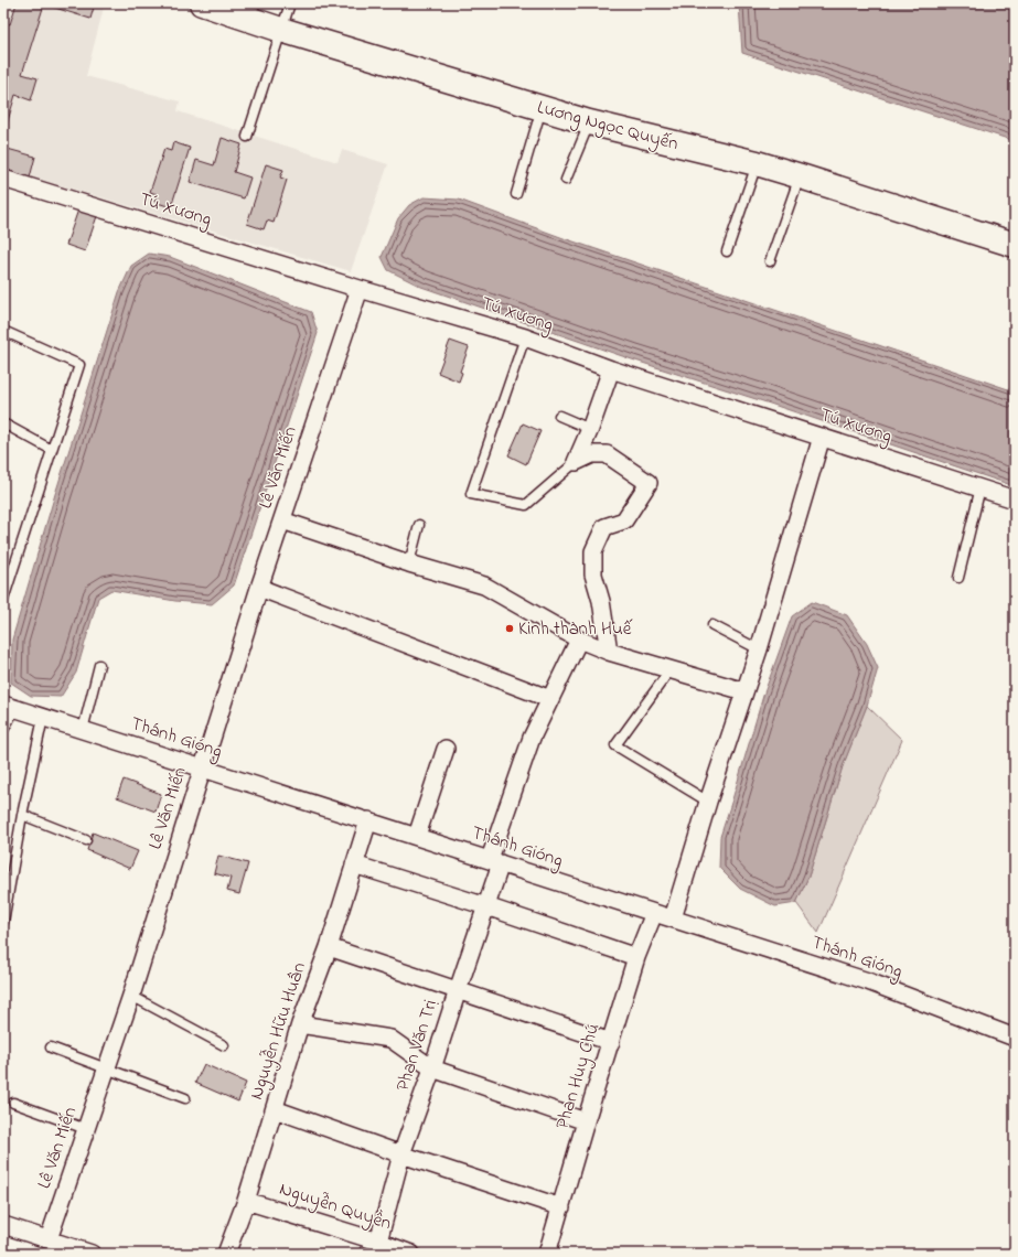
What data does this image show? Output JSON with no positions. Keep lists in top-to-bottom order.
{
  "streets": {
    "street": [
      "Lương Ngọc Quyến",
      "Tú Xương",
      "Lê Văn Miến",
      "Thánh Gióng",
      "Nguyễn Hữu Huân",
      "Phan Văn Trị",
      "Phan Huy Chú",
      "Nguyễn Quyền"
    ]
  },
  "crossings": [
    ["Tú Xương", "Lê Văn Miến"],
    ["Lê Văn Miến", "Thánh Gióng"],
    ["Thánh Gióng", "Nguyễn Hữu Huân"],
    ["Thánh Gióng", "Phan Văn Trị"],
    ["Thánh Gióng", "Phan Huy Chú"],
    ["Nguyễn Hữu Huân", "Nguyễn Quyền"],
    ["Phan Văn Trị", "Nguyễn Quyền"]
  ],
  "places": ["Kinh thành Huế"]
}
